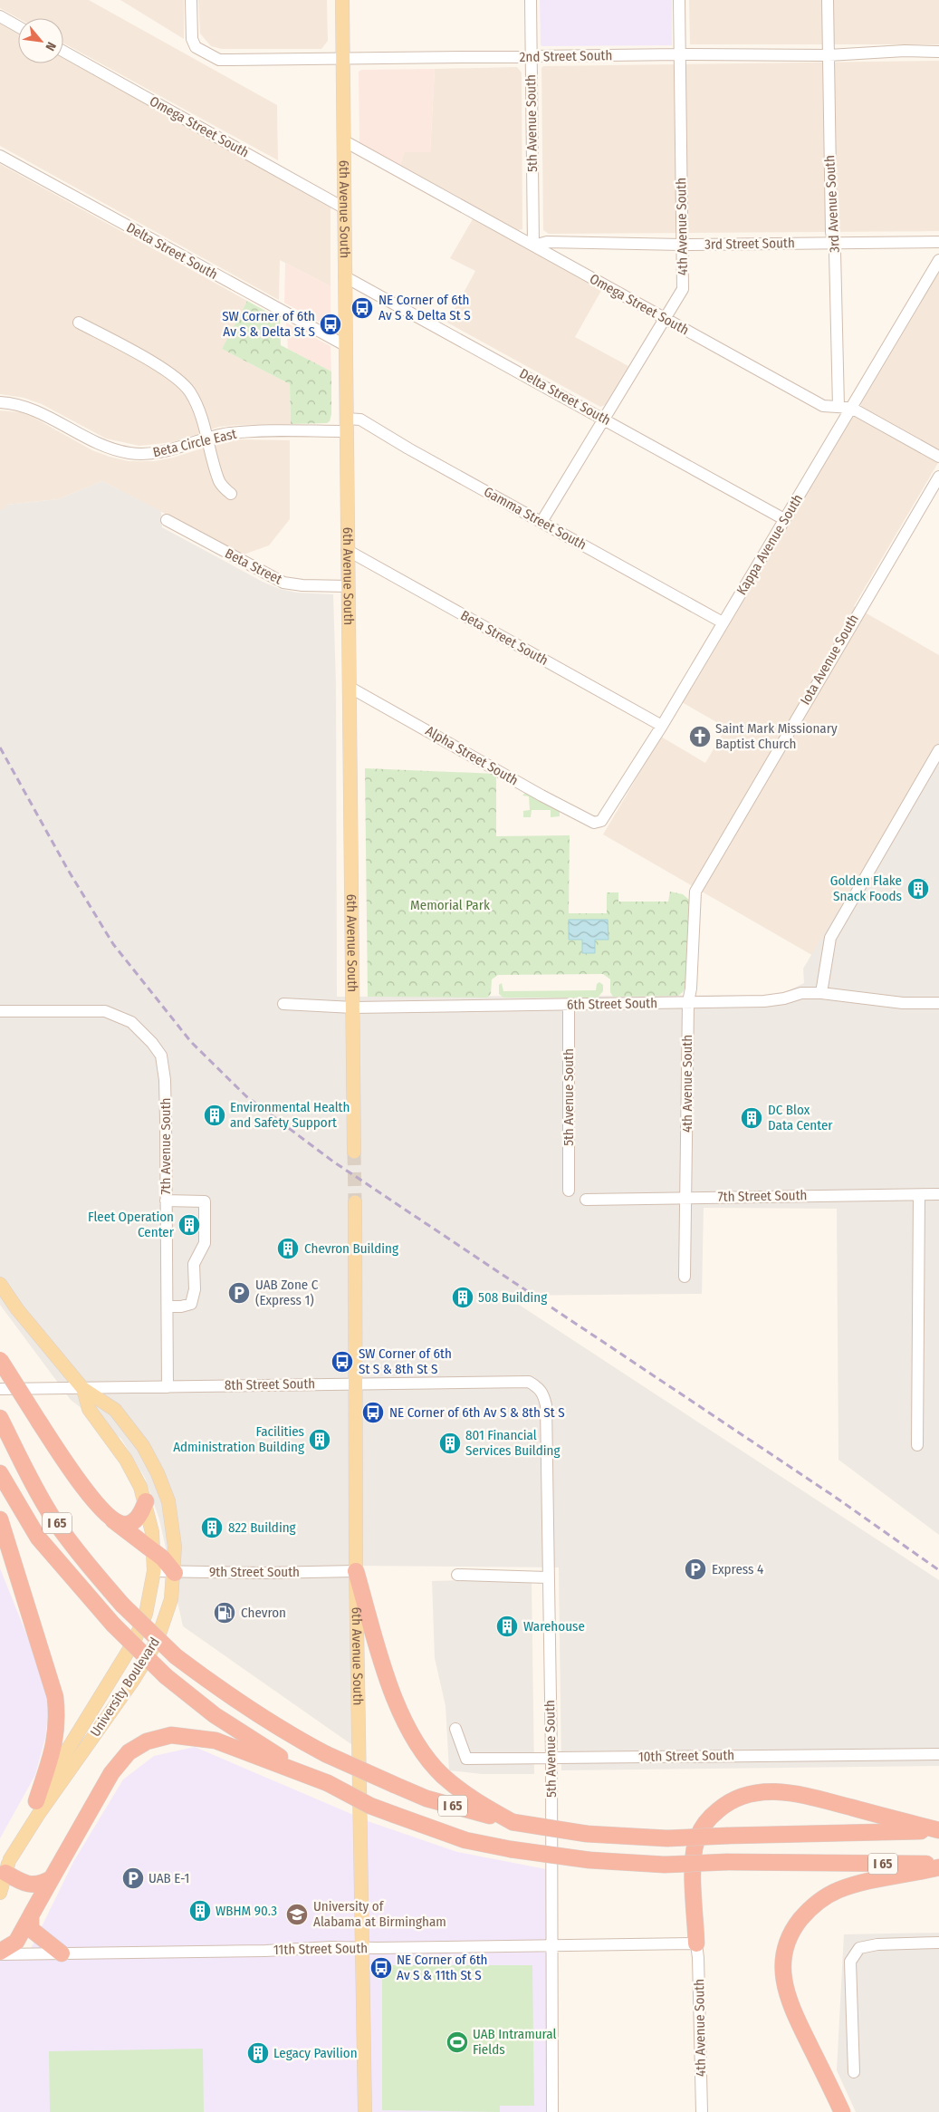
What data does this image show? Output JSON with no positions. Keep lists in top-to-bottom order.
{
  "streets": {
    "highway": ["I 65"],
    "main road": ["6th Avenue South", "University Boulevard"],
    "street": [
      "2nd Street South",
      "5th Avenue South",
      "Omega Street South",
      "3rd Avenue South",
      "4th Avenue South",
      "3rd Street South",
      "Delta Street South",
      "Beta Circle East",
      "Gamma Street South",
      "Kappa Avenue South",
      "Beta Street",
      "Beta Street South",
      "Iota Avenue South",
      "Alpha Street South",
      "6th Street South",
      "7th Avenue South",
      "7th Street South",
      "8th Street South",
      "9th Street South",
      "10th Street South",
      "11th Street South"
    ]
  },
  "crossings": [
    ["2nd Street South", "5th Avenue South"],
    ["2nd Street South", "3rd Avenue South"],
    ["2nd Street South", "6th Avenue South"],
    ["2nd Street South", "4th Avenue South"],
    ["5th Avenue South", "Omega Street South"],
    ["5th Avenue South", "3rd Street South"],
    ["5th Avenue South", "6th Street South"],
    ["5th Avenue South", "8th Street South"],
    ["5th Avenue South", "10th Street South"],
    ["5th Avenue South", "11th Street South"],
    ["Omega Street South", "3rd Avenue South"],
    ["Omega Street South", "6th Avenue South"],
    ["Omega Street South", "4th Avenue South"],
    ["Omega Street South", "3rd Street South"],
    ["Omega Street South", "Kappa Avenue South"],
    ["3rd Avenue South", "3rd Street South"],
    ["6th Avenue South", "Delta Street South"],
    ["6th Avenue South", "Beta Circle East"],
    ["6th Avenue South", "Gamma Street South"],
    ["6th Avenue South", "Beta Street"],
    ["6th Avenue South", "Beta Street South"],
    ["6th Avenue South", "Alpha Street South"],
    ["6th Avenue South", "6th Street South"],
    ["6th Avenue South", "8th Street South"],
    ["6th Avenue South", "9th Street South"],
    ["6th Avenue South", "11th Street South"],
    ["4th Avenue South", "3rd Street South"],
    ["4th Avenue South", "Delta Street South"],
    ["4th Avenue South", "Gamma Street South"],
    ["4th Avenue South", "Iota Avenue South"],
    ["4th Avenue South", "6th Street South"],
    ["4th Avenue South", "7th Street South"],
    ["4th Avenue South", "11th Street South"],
    ["Delta Street South", "Kappa Avenue South"],
    ["Beta Circle East", "Gamma Street South"],
    ["Gamma Street South", "Kappa Avenue South"],
    ["Kappa Avenue South", "Beta Street South"],
    ["Kappa Avenue South", "Alpha Street South"],
    ["7th Avenue South", "8th Street South"],
    ["8th Street South", "University Boulevard"],
    ["9th Street South", "University Boulevard"]
  ],
  "parks": ["Memorial Park"],
  "places": {
    "bus stop": [
      "NE Corner of 6th Av S & Delta St S",
      "SW Corner of 6th Av S & Delta St S",
      "SW Corner of 6th St S & 8th St S",
      "NE Corner of 6th Av S & 8th St S",
      "NE Corner of 6th Av S & 11th St S"
    ],
    "church": ["Saint Mark Missionary Baptist Church"],
    "building": [
      "Golden Flake Snack Foods",
      "Environmental Health and Safety Support",
      "DC Blox Data Center",
      "Fleet Operation Center",
      "Chevron Building",
      "508 Building",
      "Facilities Administration Building",
      "801 Financial Services Building",
      "822 Building",
      "Warehouse",
      "WBHM 90.3",
      "Legacy Pavilion"
    ],
    "parking": ["UAB Zone C (Express 1)", "Express 4", "UAB E-1"],
    "fuel station": ["Chevron"],
    "school or university": ["University of Alabama at Birmingham"],
    "sports": ["UAB Intramural Fields"]
  },
  "north": "bottom right"
}
